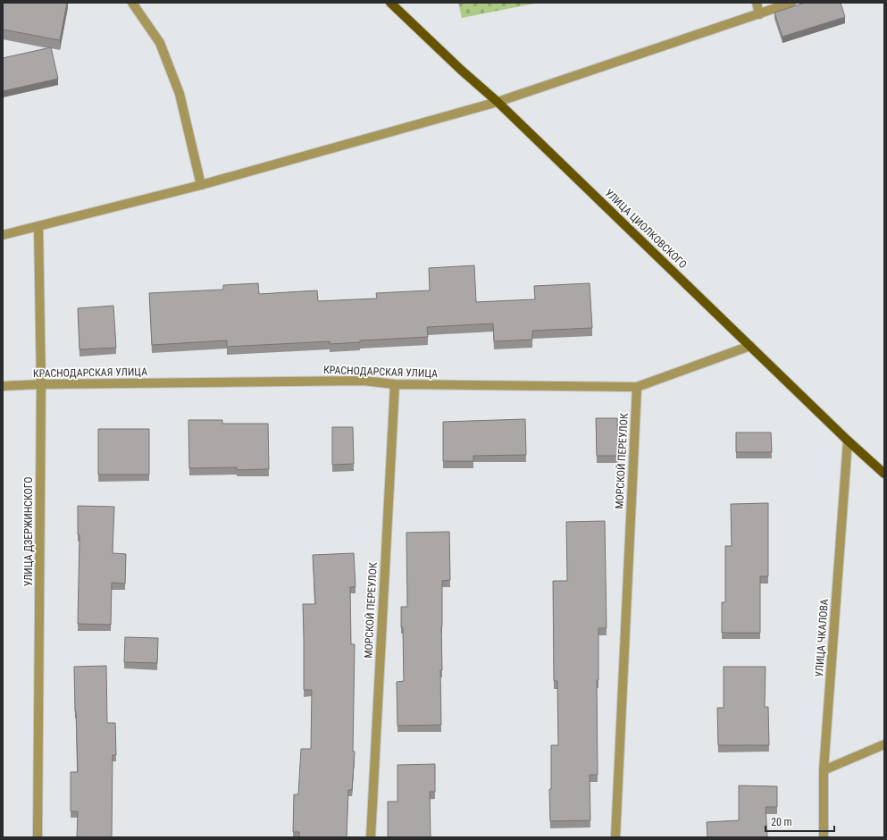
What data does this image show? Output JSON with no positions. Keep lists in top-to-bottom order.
{
  "streets": {
    "main road": ["УЛИЦА ЦИОЛКОВСКОГО"],
    "street": [
      "КРАСНОДАРСКАЯ УЛИЦА",
      "МОРСКОЙ ПЕРЕУЛОК",
      "УЛИЦА ДЗЕРЖИНСКОГО",
      "УЛИЦА ЧКАЛОВА"
    ]
  },
  "crossings": [
    ["УЛИЦА ЦИОЛКОВСКОГО", "КРАСНОДАРСКАЯ УЛИЦА"],
    ["УЛИЦА ЦИОЛКОВСКОГО", "УЛИЦА ЧКАЛОВА"],
    ["КРАСНОДАРСКАЯ УЛИЦА", "МОРСКОЙ ПЕРЕУЛОК"],
    ["КРАСНОДАРСКАЯ УЛИЦА", "УЛИЦА ДЗЕРЖИНСКОГО"]
  ],
  "scale_bar": "20 m"
}
